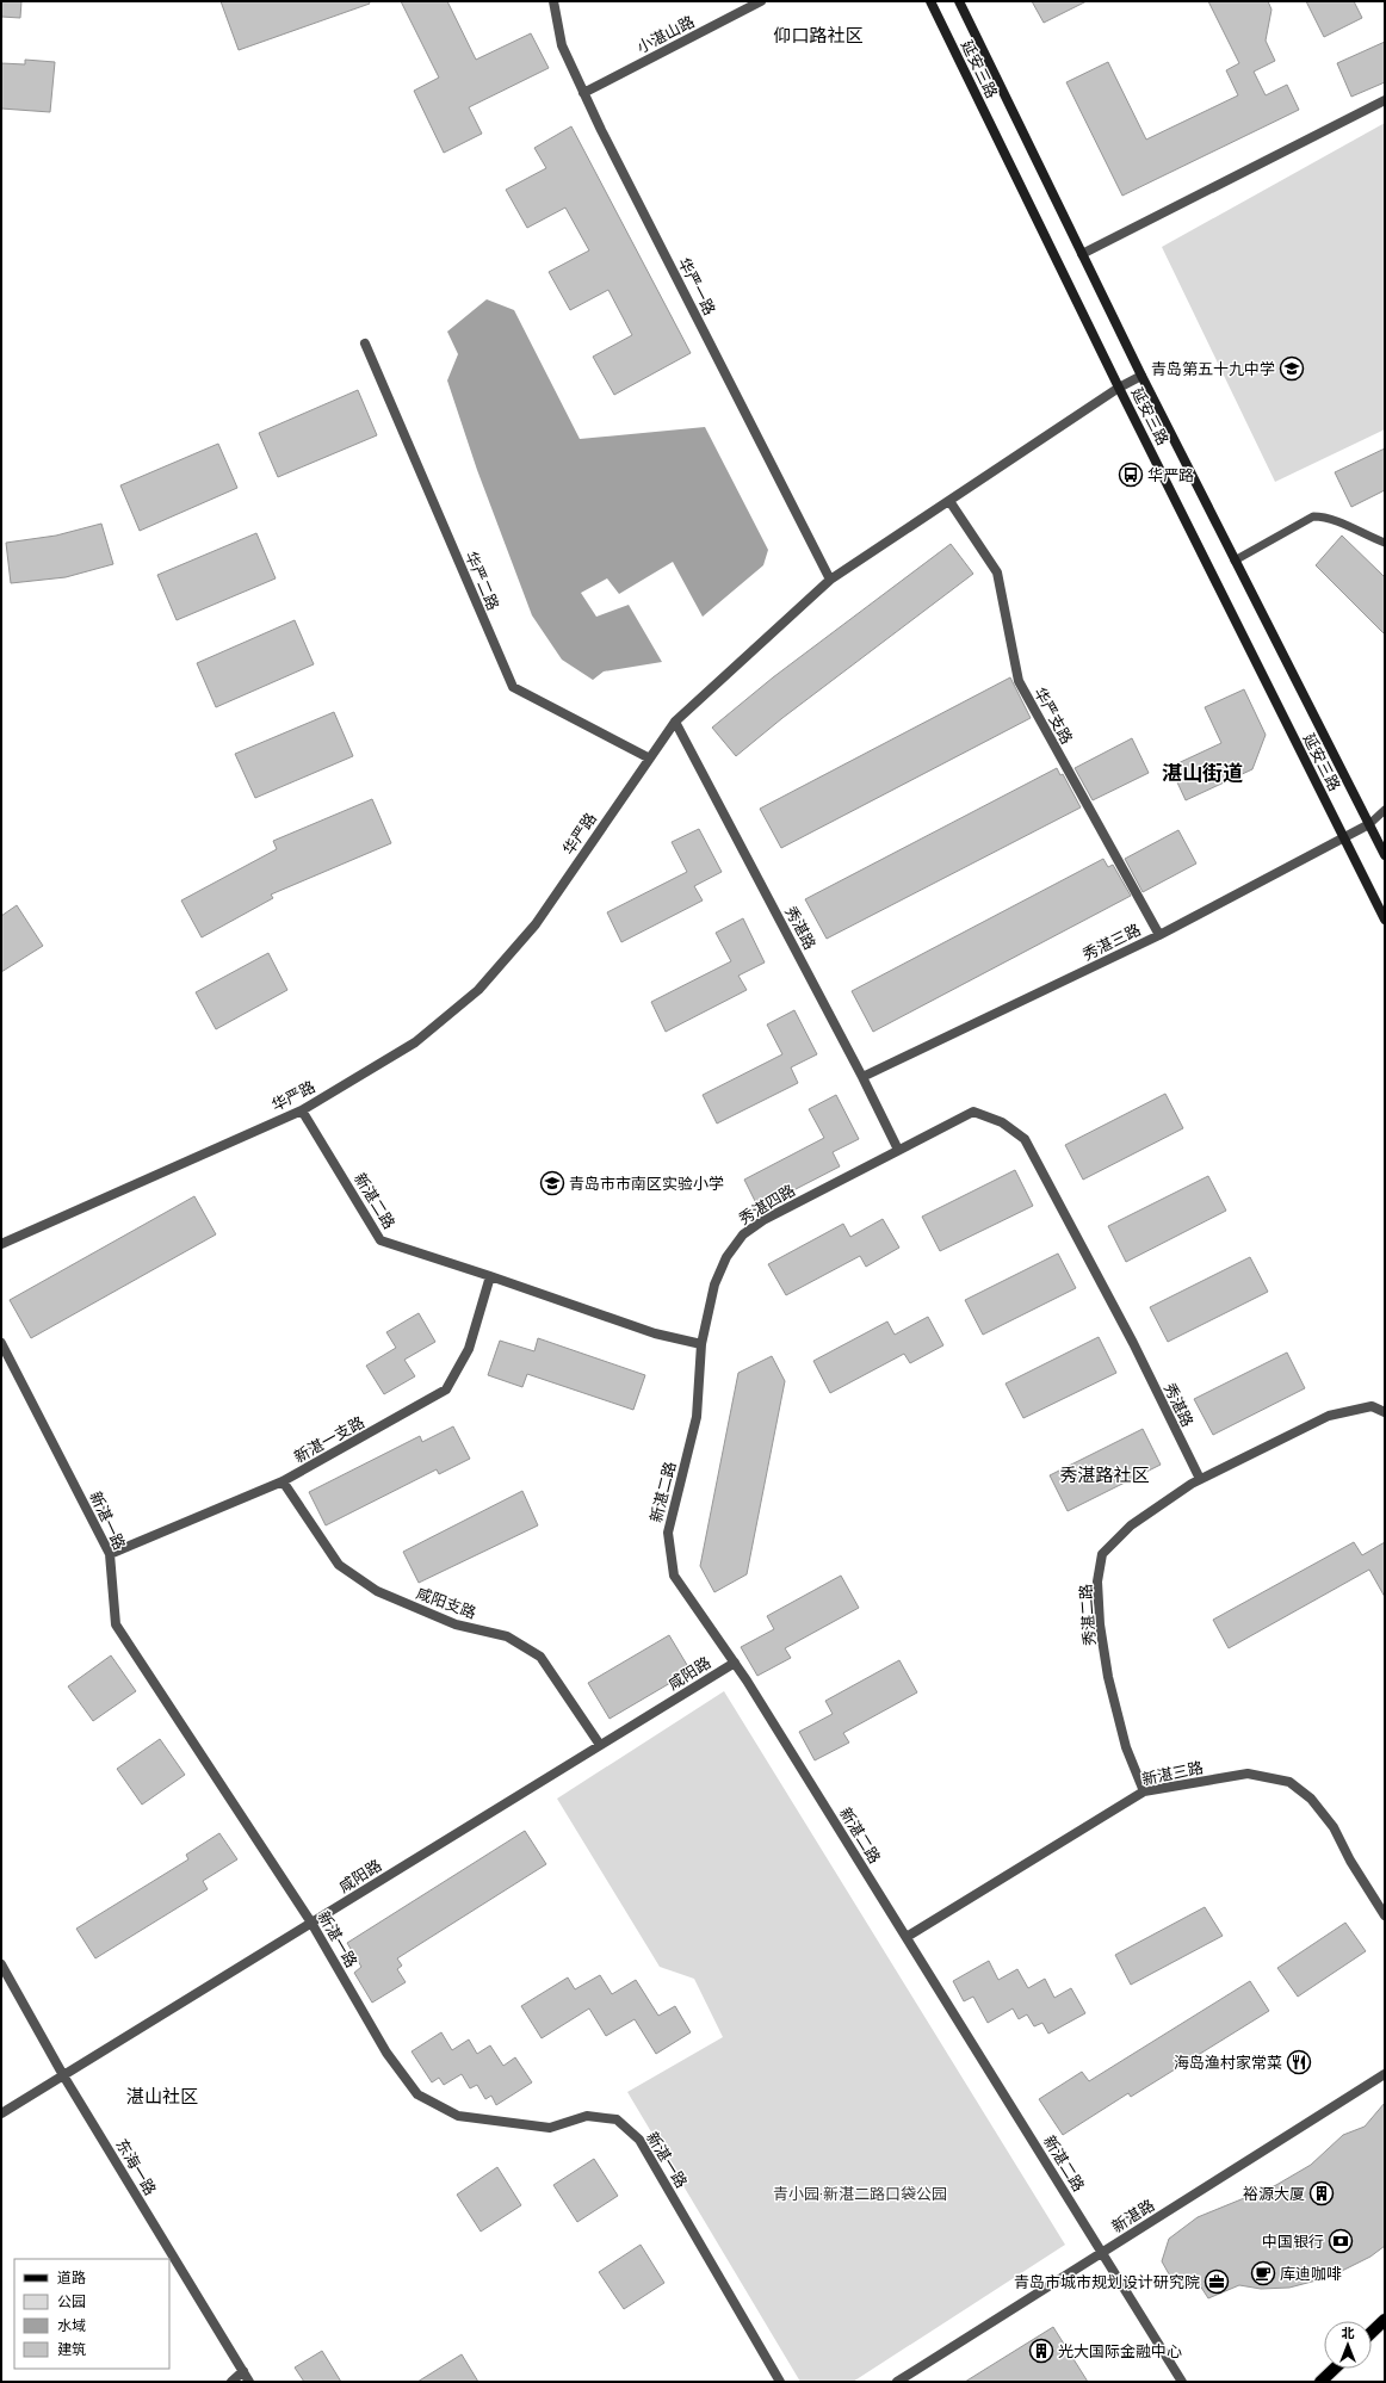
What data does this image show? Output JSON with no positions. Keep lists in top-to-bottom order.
{
  "streets": {
    "main road": ["延安三路"],
    "street": [
      "小湛山路",
      "华严一路",
      "华严二路",
      "华严支路",
      "华严路",
      "秀湛路",
      "秀湛三路",
      "新湛二路",
      "秀湛四路",
      "新湛一支路",
      "新湛一路",
      "咸阳支路",
      "秀湛二路",
      "咸阳路",
      "新湛三路",
      "东海一路",
      "新湛路"
    ]
  },
  "crossings": [
    ["小湛山路", "华严一路"],
    ["延安三路", "华严路"],
    ["延安三路", "秀湛三路"],
    ["华严一路", "华严路"],
    ["华严二路", "华严路"],
    ["华严支路", "华严路"],
    ["华严支路", "秀湛三路"],
    ["华严路", "秀湛路"],
    ["华严路", "新湛二路"],
    ["秀湛路", "秀湛三路"],
    ["秀湛路", "秀湛四路"],
    ["秀湛路", "秀湛二路"],
    ["新湛二路", "秀湛四路"],
    ["新湛二路", "新湛一支路"],
    ["新湛二路", "咸阳路"],
    ["新湛二路", "新湛三路"],
    ["新湛二路", "新湛路"],
    ["新湛一支路", "新湛一路"],
    ["新湛一支路", "咸阳支路"],
    ["新湛一路", "咸阳路"],
    ["咸阳支路", "咸阳路"],
    ["秀湛二路", "新湛三路"],
    ["咸阳路", "东海一路"]
  ],
  "districts": [
    "仰口路社区",
    "湛山街道",
    "秀湛路社区",
    "湛山社区"
  ],
  "parks": ["青小园·新湛二路口袋公园"],
  "places": {
    "school or university": ["青岛第五十九中学", "青岛市市南区实验小学"],
    "bus stop": ["华严路"],
    "restaurant": ["海岛渔村家常菜"],
    "building": ["裕源大厦", "光大国际金融中心"],
    "bank": ["中国银行"],
    "cafe": ["库迪咖啡"],
    "office": ["青岛市城市规划设计研究院"]
  },
  "legend": [
    "道路",
    "公园",
    "水域",
    "建筑"
  ],
  "north": "top"
}
